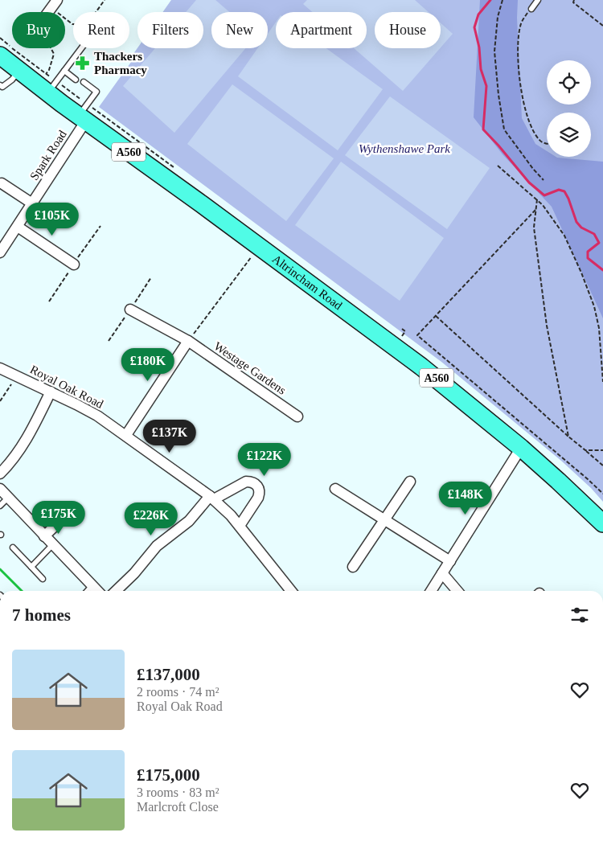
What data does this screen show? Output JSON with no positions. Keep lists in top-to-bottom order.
{
  "streets": {
    "highway": ["A560", "Altrincham Road"],
    "street": ["Spark Road", "Westage Gardens", "Royal Oak Road"]
  },
  "crossings": [
    ["Spark Road", "Altrincham Road"]
  ],
  "parks": ["Wythenshawe Park"],
  "places": {
    "pharmacy": ["Thackers Pharmacy"]
  },
  "page": {
    "chip": [
      "Buy",
      "Rent",
      "Filters",
      "New",
      "Apartment",
      "House"
    ],
    "price": [
      "£105K",
      "£180K",
      "£137K",
      "£122K",
      "£148K",
      "£175K",
      "£226K"
    ],
    "heading": "7 homes",
    "list": [
      {
        "name": "£137,000",
        "note": "2 rooms · 74 m² · Royal Oak Road"
      },
      {
        "name": "£175,000",
        "note": "3 rooms · 83 m² · Marlcroft Close"
      }
    ]
  }
}
